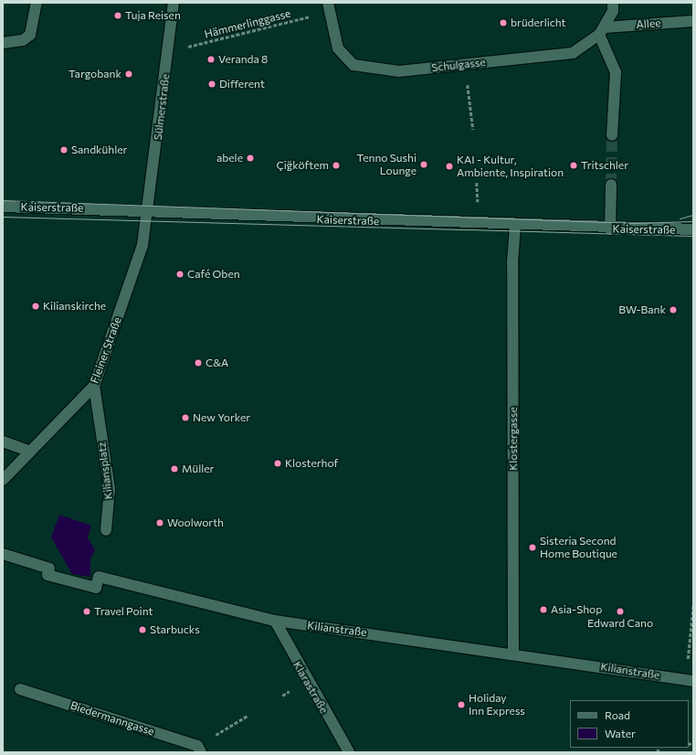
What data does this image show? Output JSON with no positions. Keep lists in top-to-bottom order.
{
  "streets": {
    "street": [
      "Allee",
      "Schulgasse",
      "Sülmerstraße",
      "Kaiserstraße",
      "Fleiner Straße",
      "Klostergasse",
      "Kiliansplatz",
      "Kilianstraße",
      "Klarastraße",
      "Biedermanngasse"
    ],
    "path": ["Hämmerlinggasse"]
  },
  "crossings": [
    ["Hämmerlinggasse", "Schulgasse"],
    ["Hämmerlinggasse", "Sülmerstraße"],
    ["Allee", "Schulgasse"],
    ["Sülmerstraße", "Kaiserstraße"],
    ["Sülmerstraße", "Fleiner Straße"],
    ["Kaiserstraße", "Fleiner Straße"],
    ["Kaiserstraße", "Klostergasse"],
    ["Fleiner Straße", "Kiliansplatz"],
    ["Klostergasse", "Kilianstraße"],
    ["Kilianstraße", "Klarastraße"]
  ],
  "places": [
    "Tuja Reisen",
    "brüderlicht",
    "Veranda 8",
    "Targobank",
    "Different",
    "Sandkühler",
    "abele",
    "Tenno Sushi Lounge",
    "Çiğköftem",
    "Tritschler",
    "KAI - Kultur, Ambiente, Inspiration",
    "Café Oben",
    "Kilianskirche",
    "BW-Bank",
    "C&A",
    "New Yorker",
    "Klosterhof",
    "Müller",
    "Woolworth",
    "Sisteria Second Home Boutique",
    "Asia-Shop",
    "Travel Point",
    "Edward Cano",
    "Starbucks",
    "Holiday Inn Express"
  ],
  "legend": ["Road", "Water"]
}
